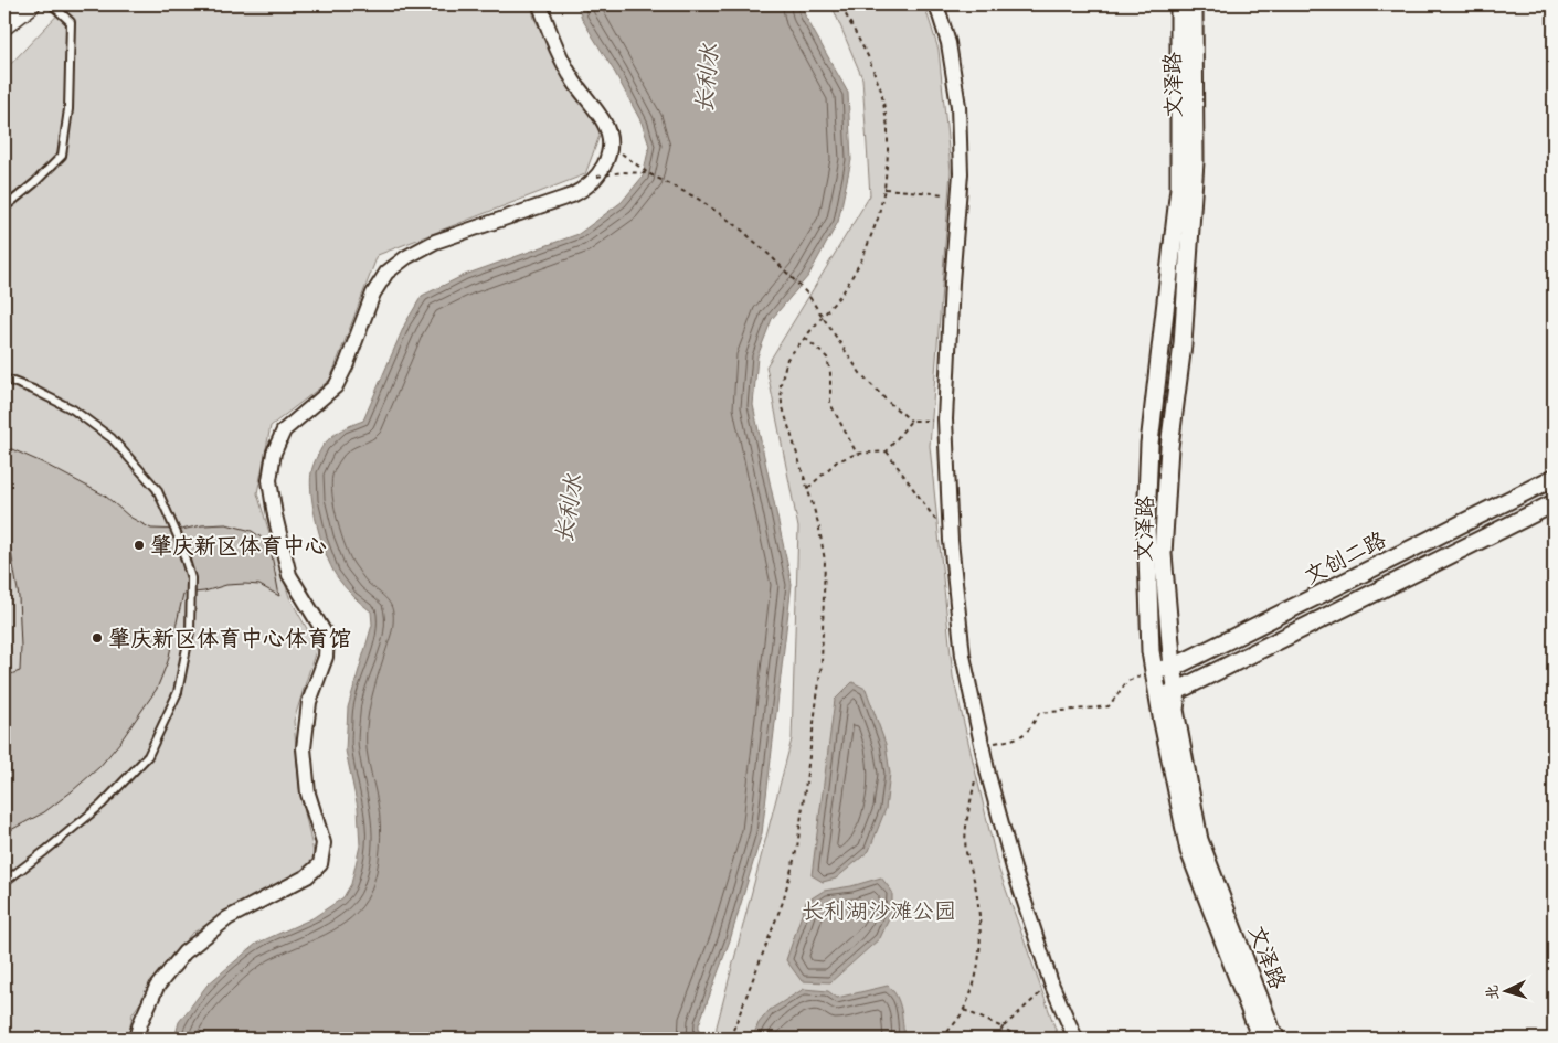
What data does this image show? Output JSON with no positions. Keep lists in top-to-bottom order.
{
  "streets": {
    "street": ["文泽路", "文创二路"]
  },
  "crossings": [
    ["文泽路", "文创二路"]
  ],
  "water": ["长利水"],
  "parks": ["长利湖沙滩公园"],
  "places": ["肇庆新区体育中心", "肇庆新区体育中心体育馆"],
  "north": "left"
}
